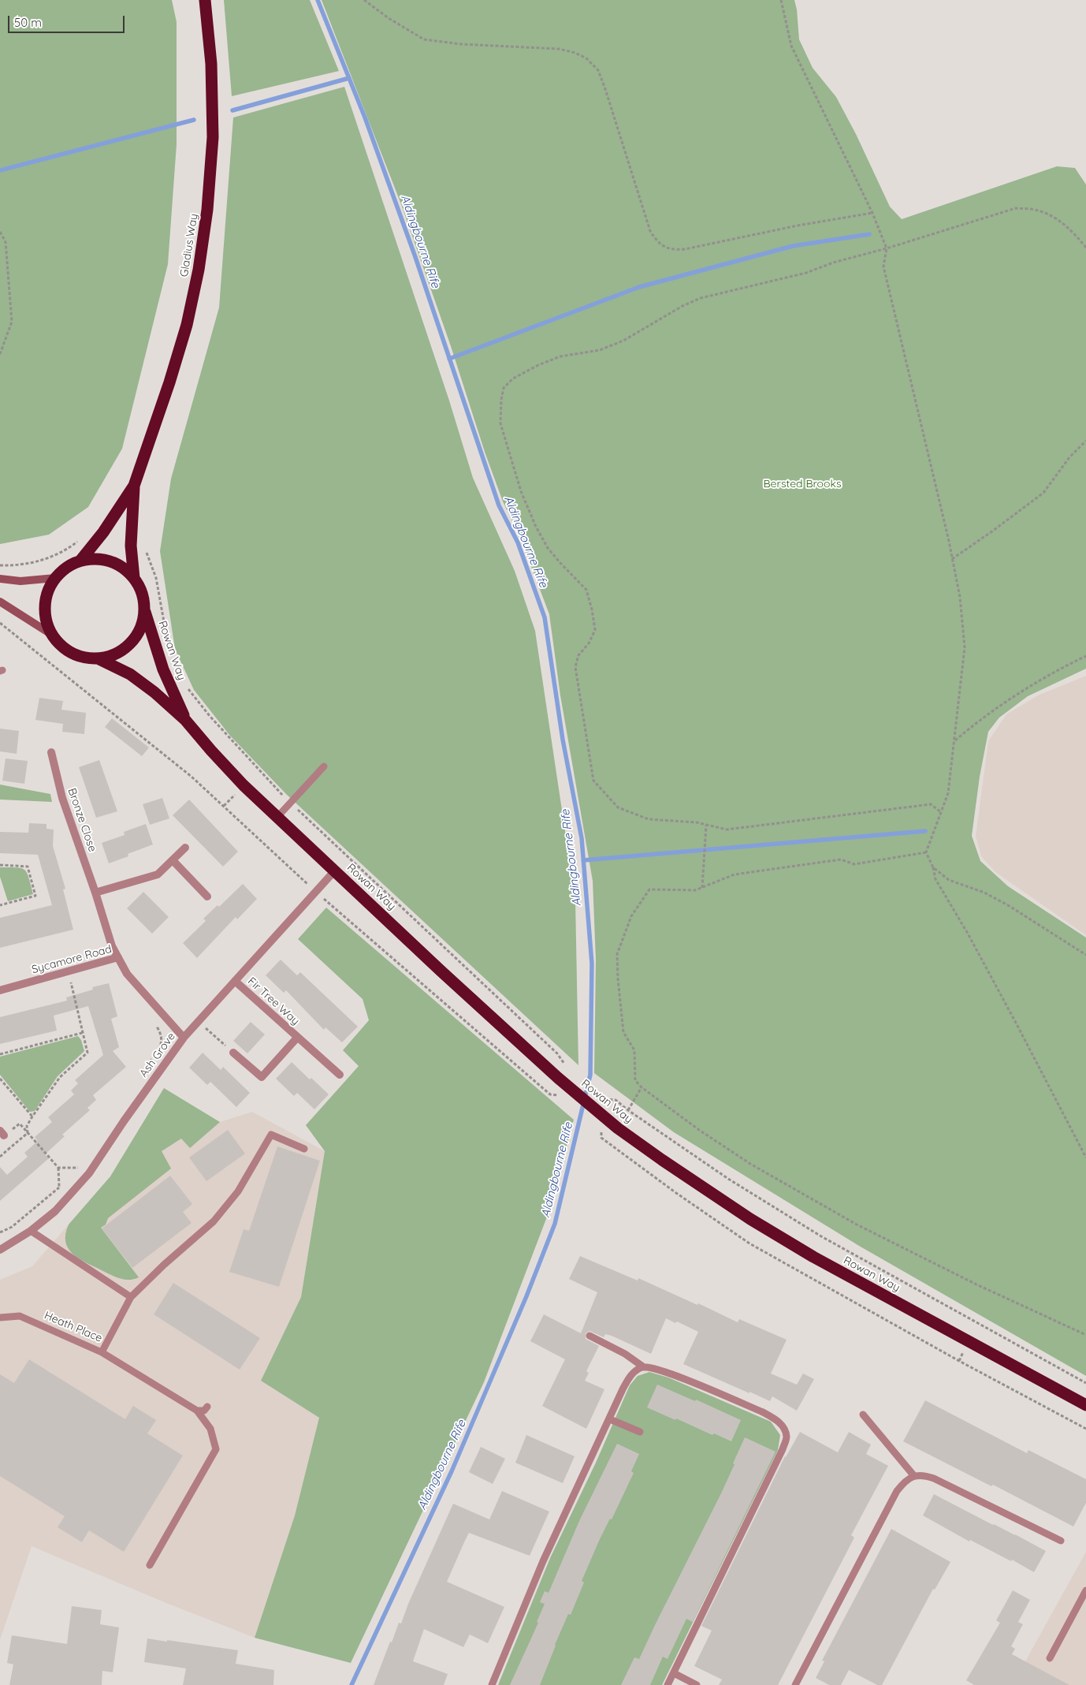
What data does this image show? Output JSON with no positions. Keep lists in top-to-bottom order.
{
  "streets": {
    "highway": ["Gladius Way", "Rowan Way"],
    "street": [
      "Bronze Close",
      "Sycamore Road",
      "Fir Tree Way",
      "Ash Grove"
    ],
    "lane": ["Heath Place"]
  },
  "crossings": [
    ["Gladius Way", "Rowan Way"],
    ["Rowan Way", "Ash Grove"],
    ["Bronze Close", "Sycamore Road"],
    ["Sycamore Road", "Ash Grove"],
    ["Fir Tree Way", "Ash Grove"]
  ],
  "water": ["Aldingbourne Rife"],
  "parks": ["Bersted Brooks"],
  "scale_bar": "50 m"
}
